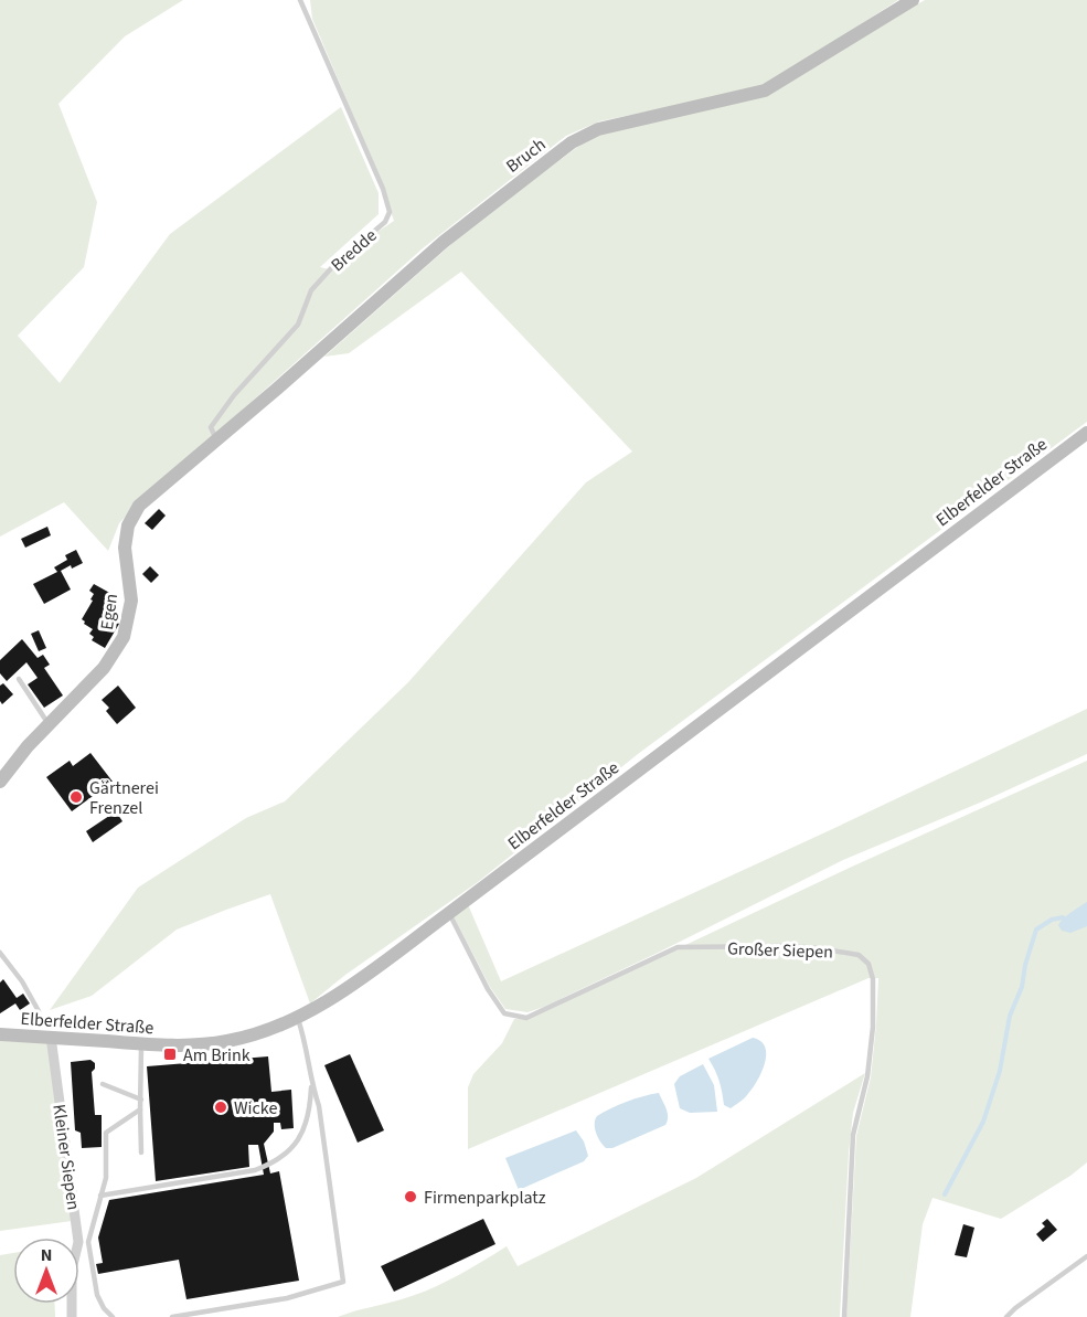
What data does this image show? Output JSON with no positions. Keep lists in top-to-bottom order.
{
  "streets": {
    "main road": ["Bruch", "Elberfelder Straße", "Egen"],
    "street": ["Kleiner Siepen"],
    "lane": ["Bredde", "Großer Siepen"]
  },
  "crossings": [
    ["Bruch", "Bredde"],
    ["Bruch", "Egen"],
    ["Bredde", "Egen"],
    ["Elberfelder Straße", "Großer Siepen"],
    ["Elberfelder Straße", "Kleiner Siepen"]
  ],
  "places": {
    "other": ["Gärtnerei Frenzel", "Wicke", "Firmenparkplatz"],
    "transit": ["Am Brink"]
  },
  "north": "top"
}
